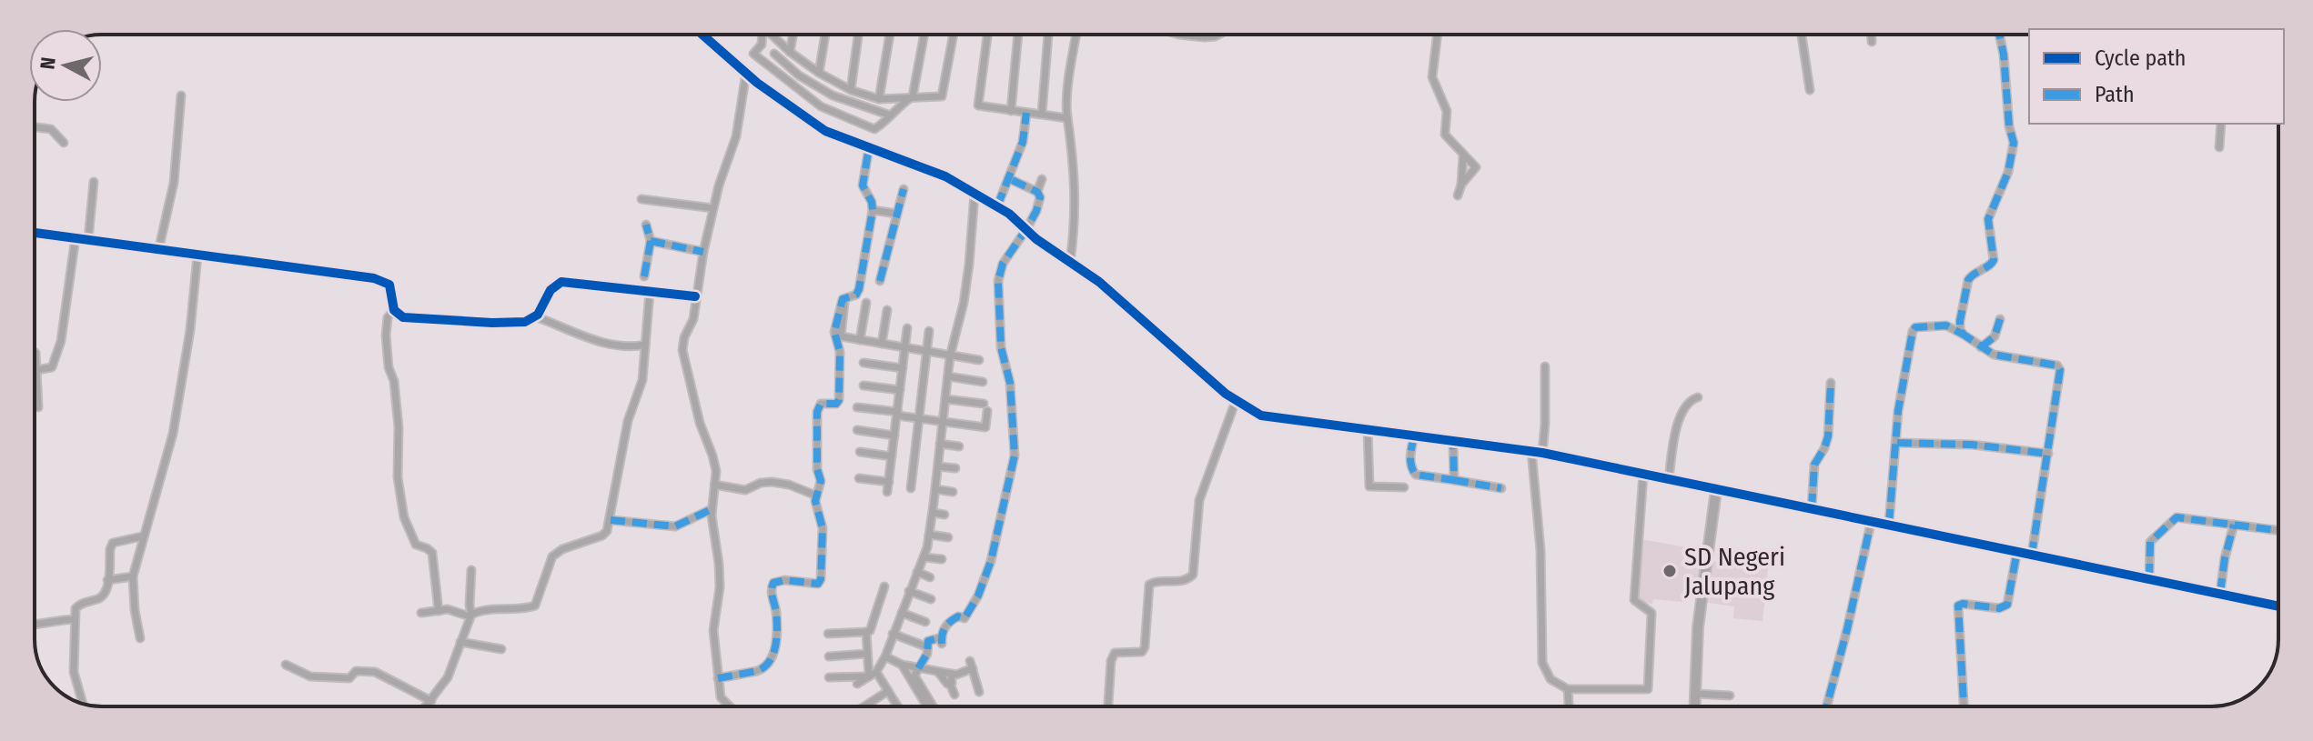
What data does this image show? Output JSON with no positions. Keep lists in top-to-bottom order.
{
  "places": ["SD Negeri Jalupang"],
  "legend": ["Cycle path", "Path"],
  "north": "left"
}
